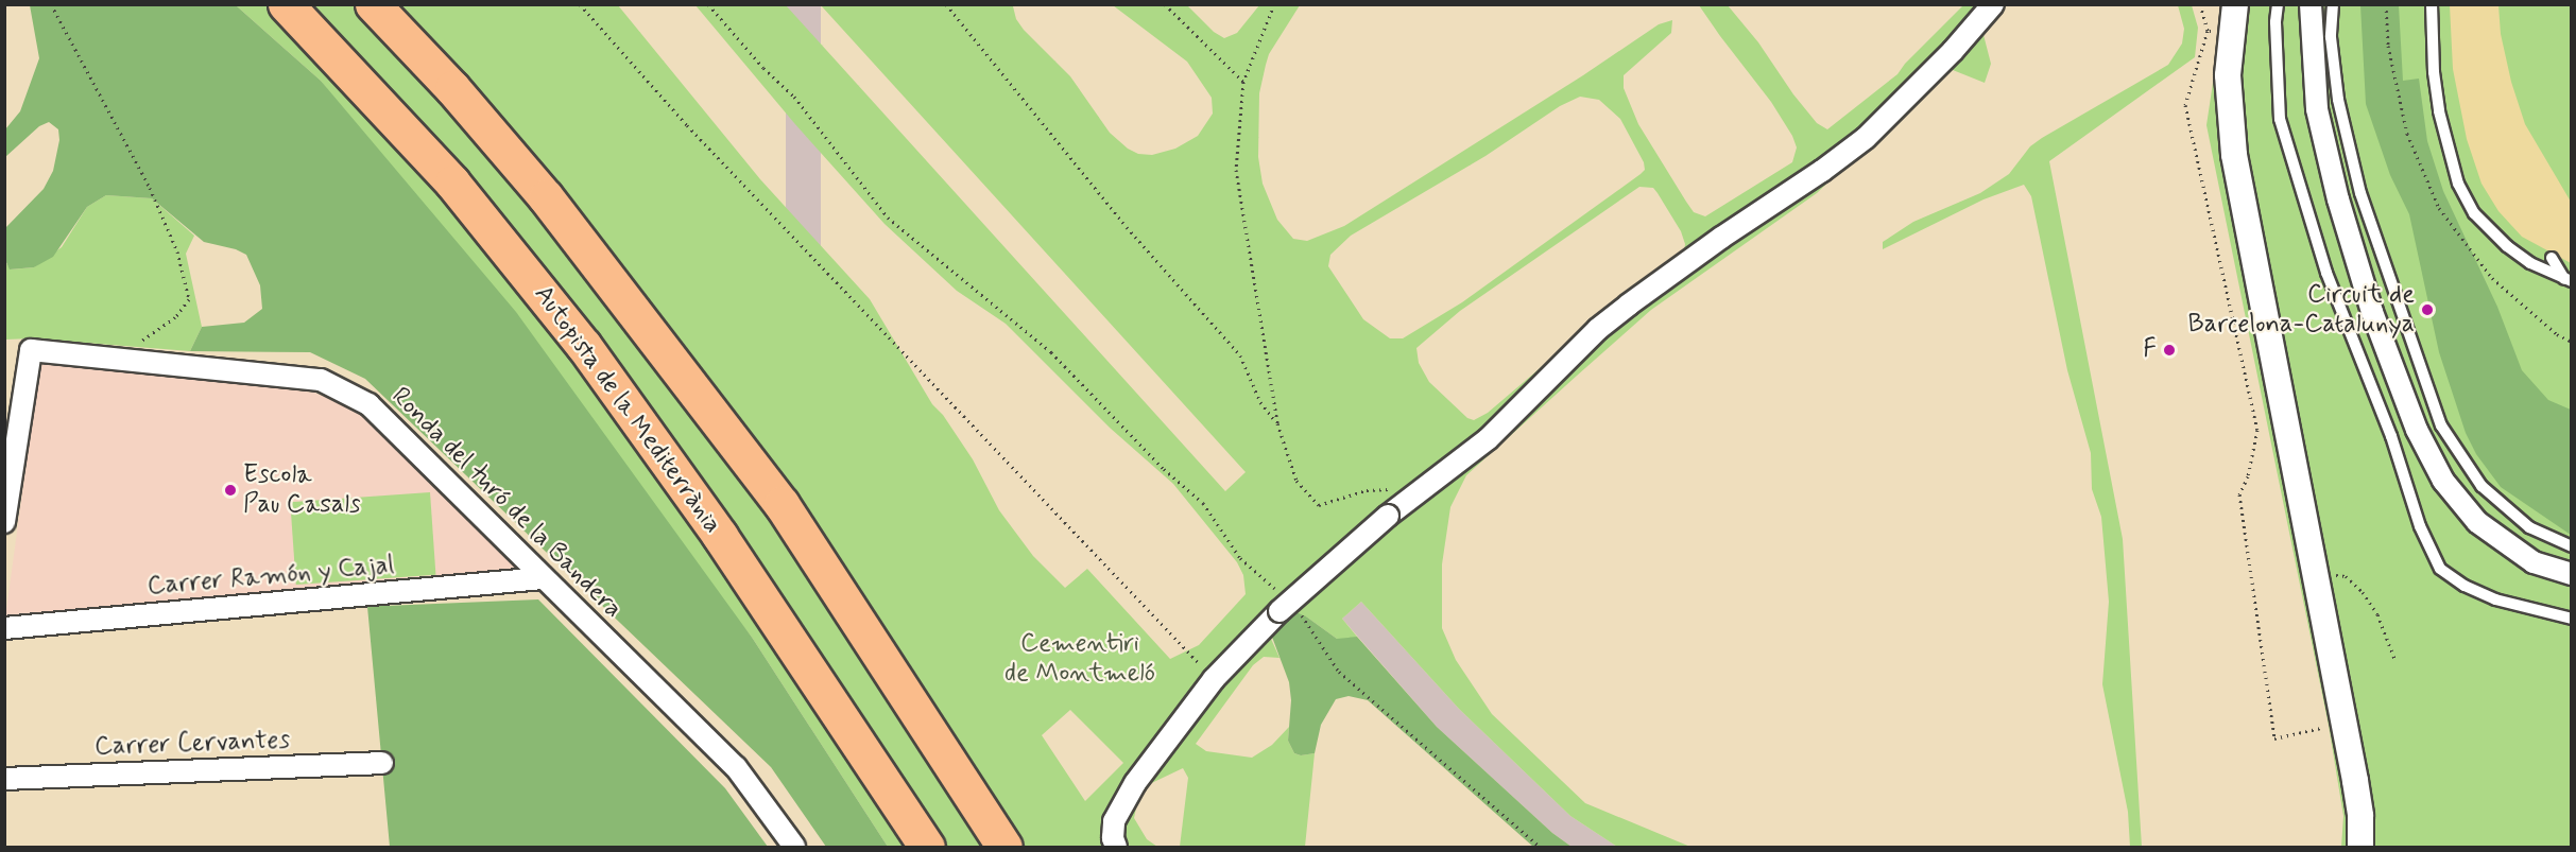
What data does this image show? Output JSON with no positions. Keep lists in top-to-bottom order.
{
  "streets": {
    "highway": ["Autopista de la Mediterrània"],
    "street": ["Ronda del turó de la Bandera", "Carrer Ramón y Cajal", "Carrer Cervantes"]
  },
  "crossings": [
    ["Ronda del turó de la Bandera", "Carrer Ramón y Cajal"]
  ],
  "parks": ["Cementiri de Montmeló"],
  "places": ["Circuit de Barcelona-Catalunya", "F", "Escola Pau Casals"]
}
